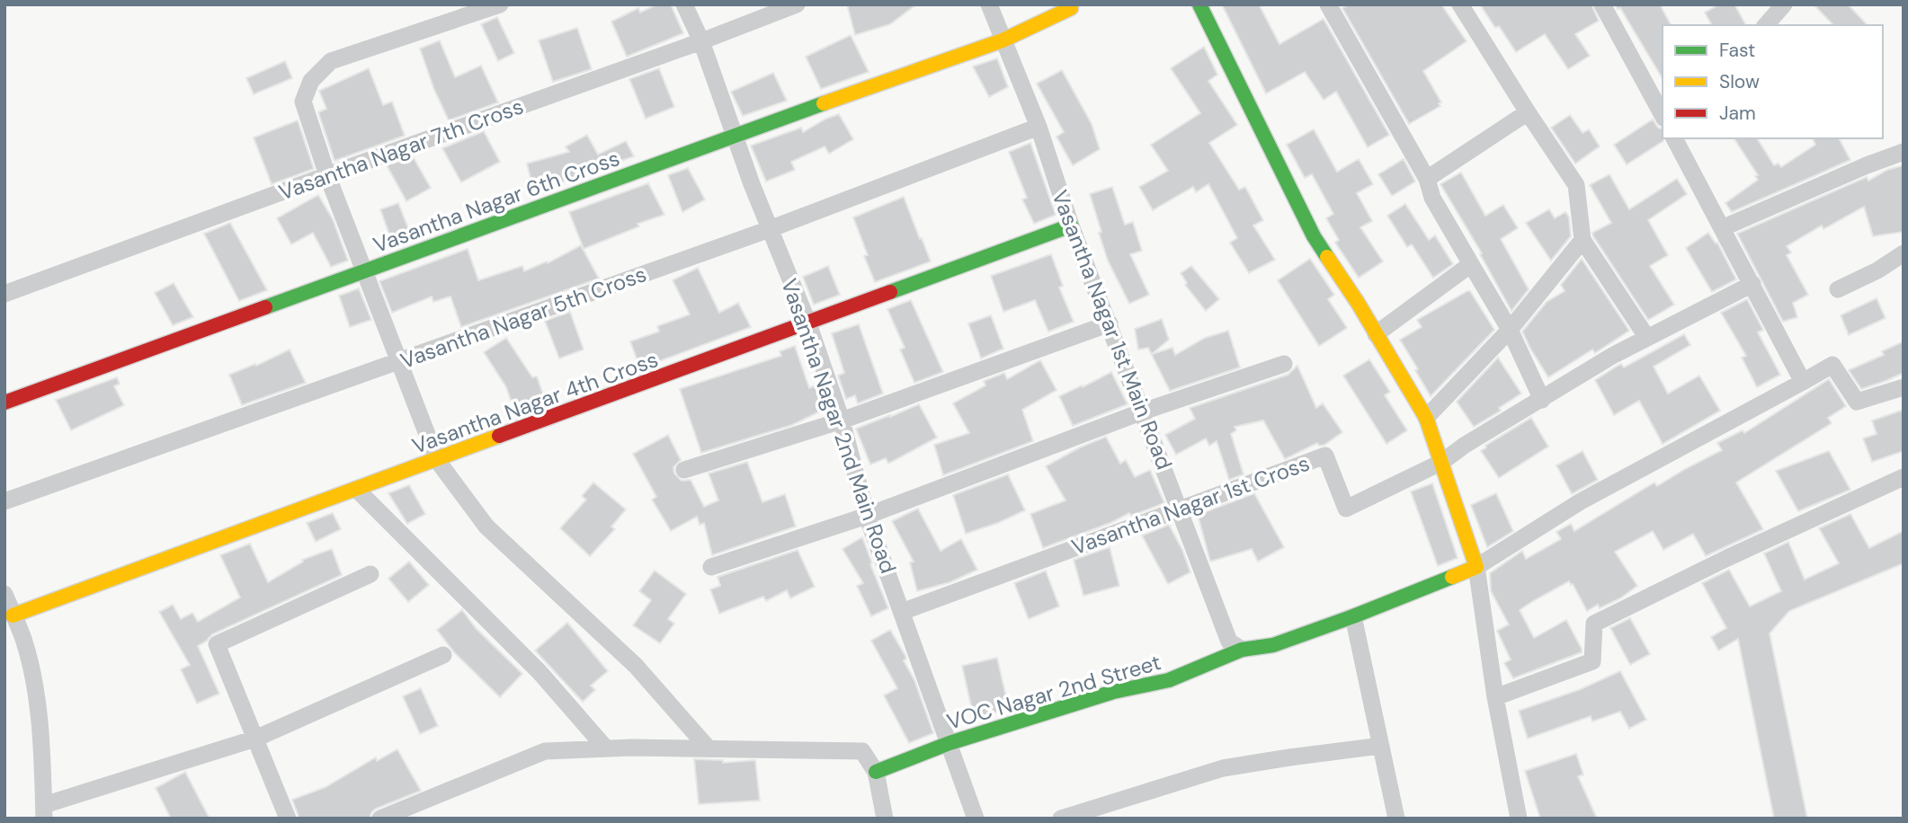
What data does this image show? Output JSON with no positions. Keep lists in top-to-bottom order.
{
  "streets": {
    "street": [
      "Vasantha Nagar 7th Cross",
      "Vasantha Nagar 6th Cross",
      "Vasantha Nagar 5th Cross",
      "Vasantha Nagar 1st Main Road",
      "Vasantha Nagar 4th Cross",
      "Vasantha Nagar 2nd Main Road",
      "Vasantha Nagar 1st Cross",
      "VOC Nagar 2nd Street"
    ]
  },
  "crossings": [
    ["Vasantha Nagar 7th Cross", "Vasantha Nagar 2nd Main Road"],
    ["Vasantha Nagar 6th Cross", "Vasantha Nagar 1st Main Road"],
    ["Vasantha Nagar 6th Cross", "Vasantha Nagar 2nd Main Road"],
    ["Vasantha Nagar 5th Cross", "Vasantha Nagar 1st Main Road"],
    ["Vasantha Nagar 5th Cross", "Vasantha Nagar 2nd Main Road"],
    ["Vasantha Nagar 1st Main Road", "Vasantha Nagar 4th Cross"],
    ["Vasantha Nagar 1st Main Road", "Vasantha Nagar 1st Cross"],
    ["Vasantha Nagar 1st Main Road", "VOC Nagar 2nd Street"],
    ["Vasantha Nagar 4th Cross", "Vasantha Nagar 2nd Main Road"],
    ["Vasantha Nagar 2nd Main Road", "Vasantha Nagar 1st Cross"],
    ["Vasantha Nagar 2nd Main Road", "VOC Nagar 2nd Street"]
  ],
  "legend": ["Fast", "Slow", "Jam"]
}
